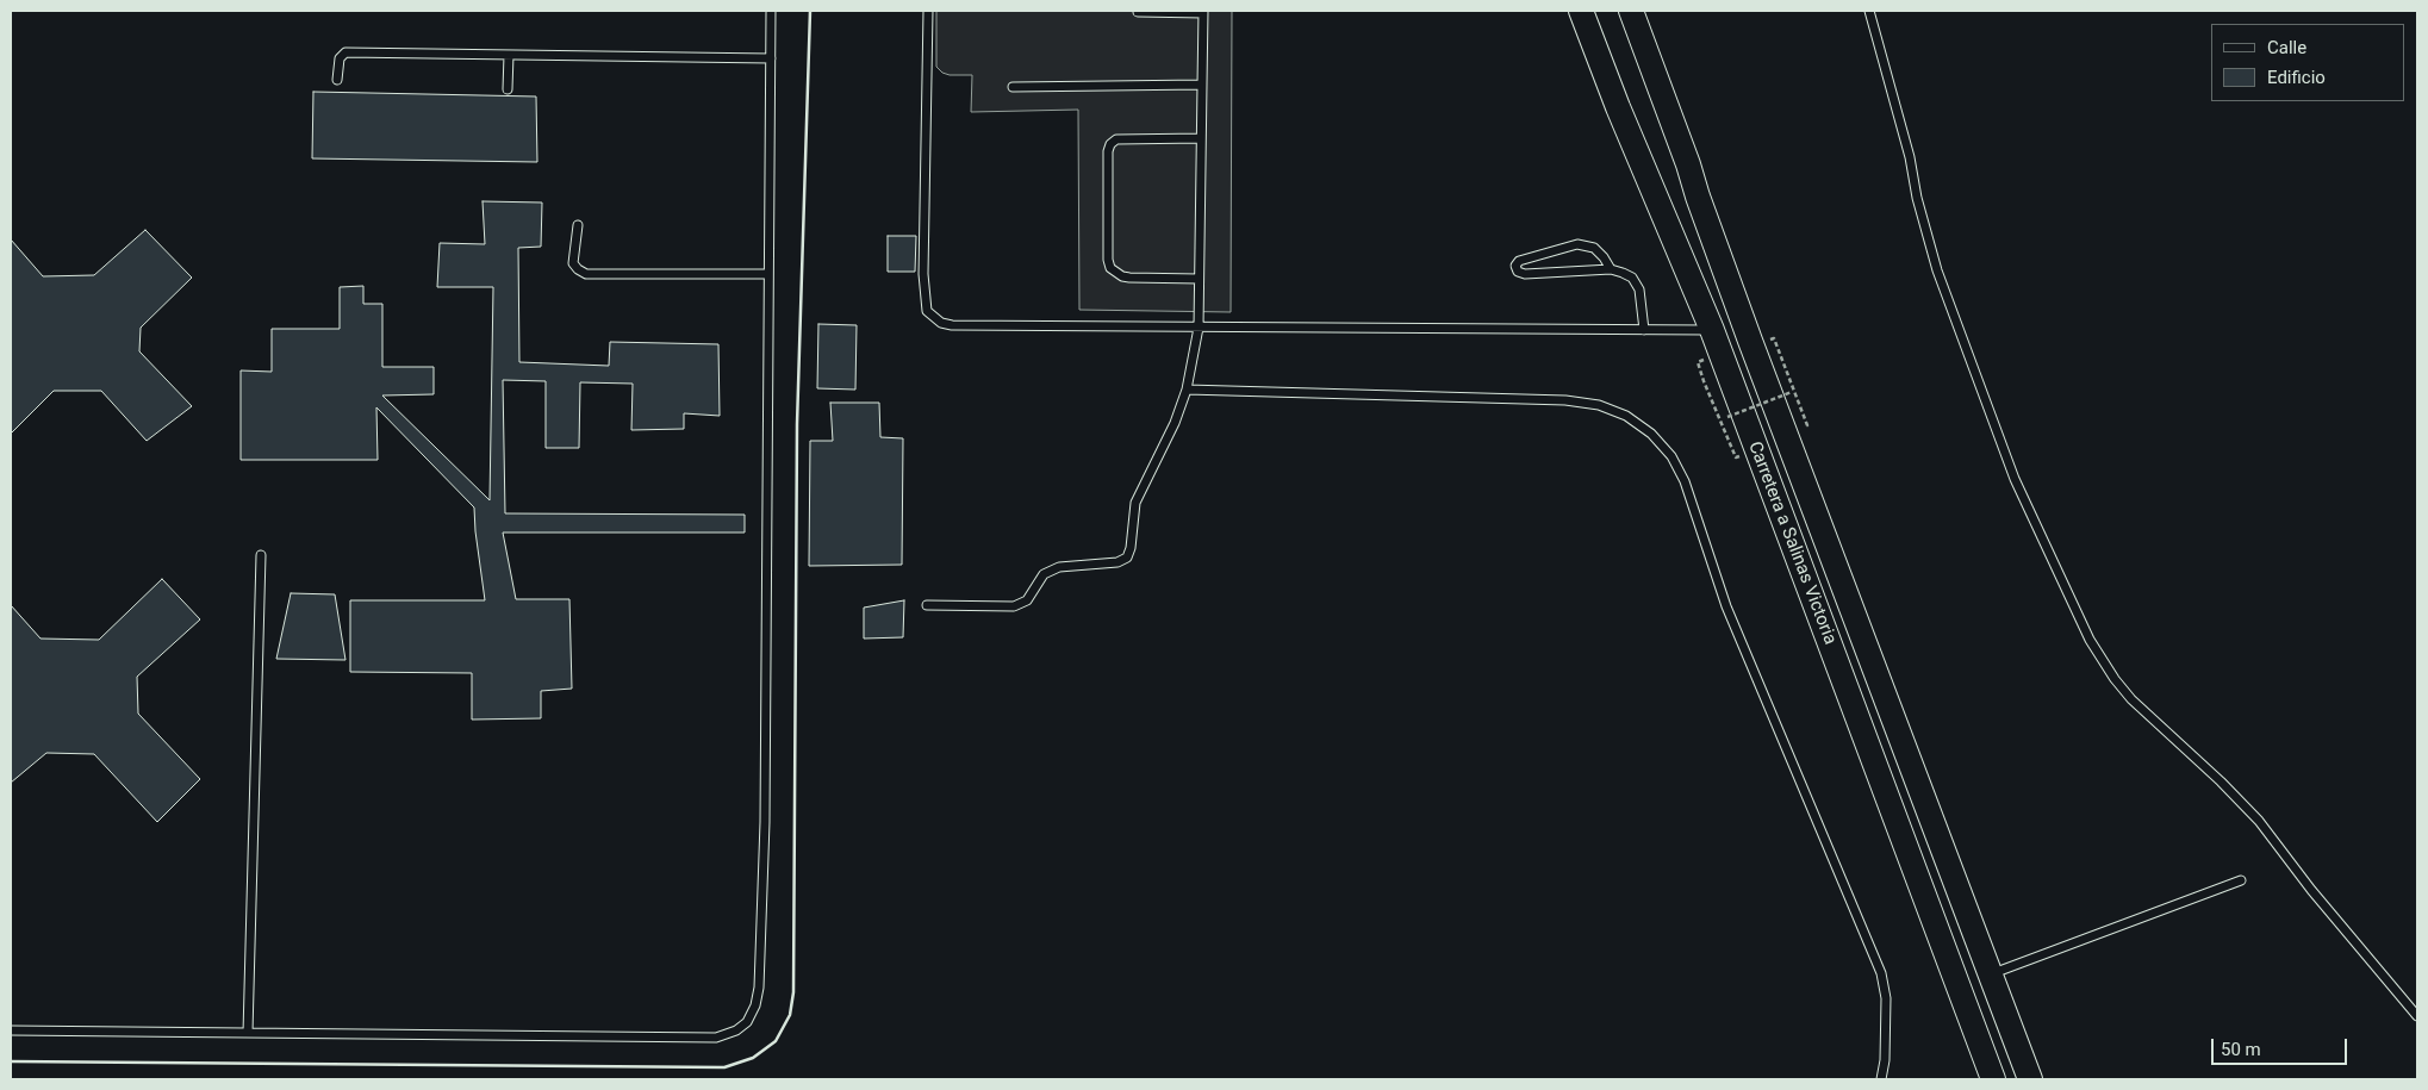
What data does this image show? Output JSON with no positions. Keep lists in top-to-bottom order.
{
  "streets": {
    "main road": ["Carretera a Salinas Victoria"]
  },
  "legend": ["Calle", "Edificio"],
  "scale_bar": "50 m"
}
